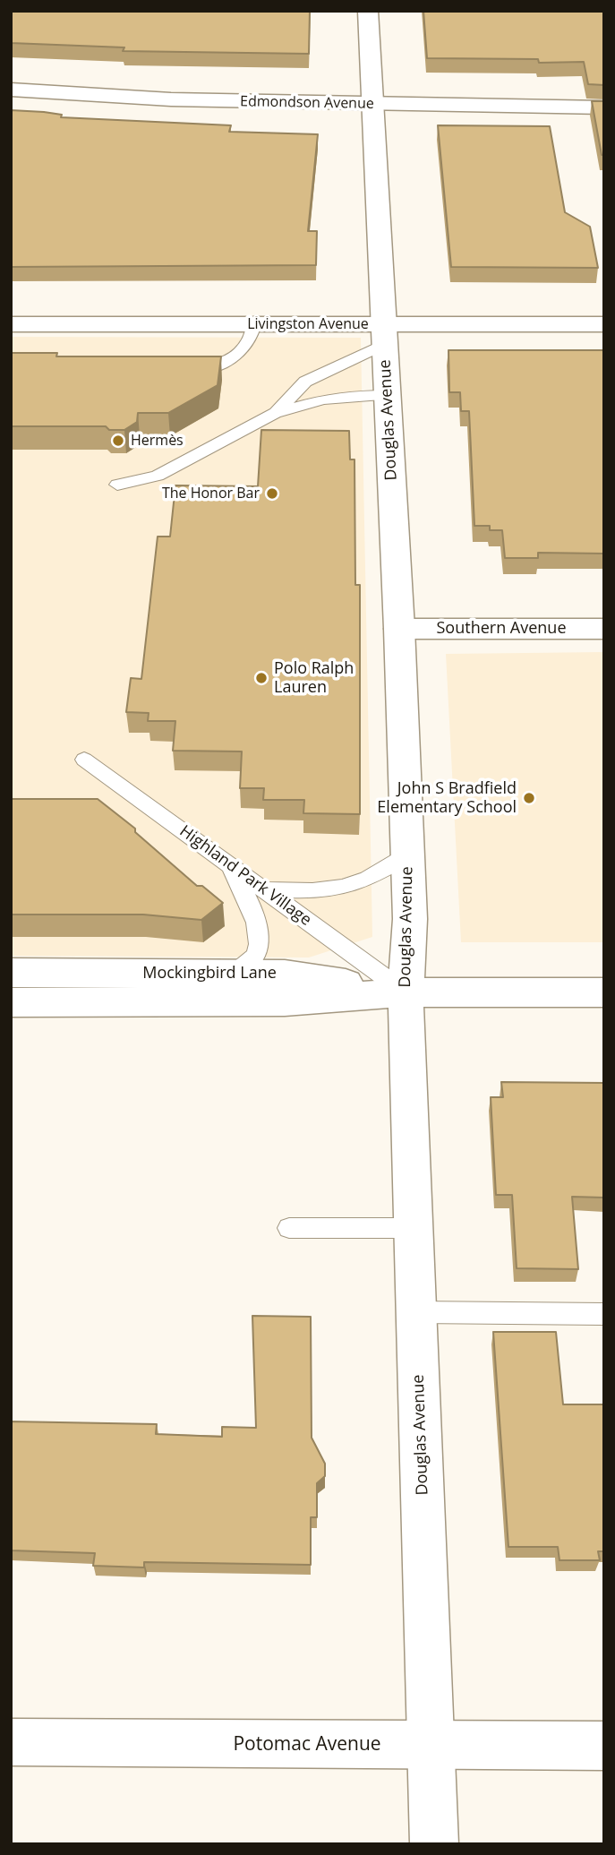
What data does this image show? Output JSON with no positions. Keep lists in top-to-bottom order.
{
  "streets": {
    "street": [
      "Edmondson Avenue",
      "Livingston Avenue",
      "Douglas Avenue",
      "Southern Avenue",
      "Mockingbird Lane",
      "Potomac Avenue"
    ],
    "lane": ["Highland Park Village"]
  },
  "crossings": [
    ["Edmondson Avenue", "Douglas Avenue"],
    ["Livingston Avenue", "Douglas Avenue"],
    ["Douglas Avenue", "Southern Avenue"],
    ["Douglas Avenue", "Highland Park Village"],
    ["Douglas Avenue", "Mockingbird Lane"],
    ["Douglas Avenue", "Potomac Avenue"],
    ["Highland Park Village", "Mockingbird Lane"]
  ],
  "places": [
    "Hermès",
    "The Honor Bar",
    "Polo Ralph Lauren",
    "John S Bradfield Elementary School"
  ]
}
